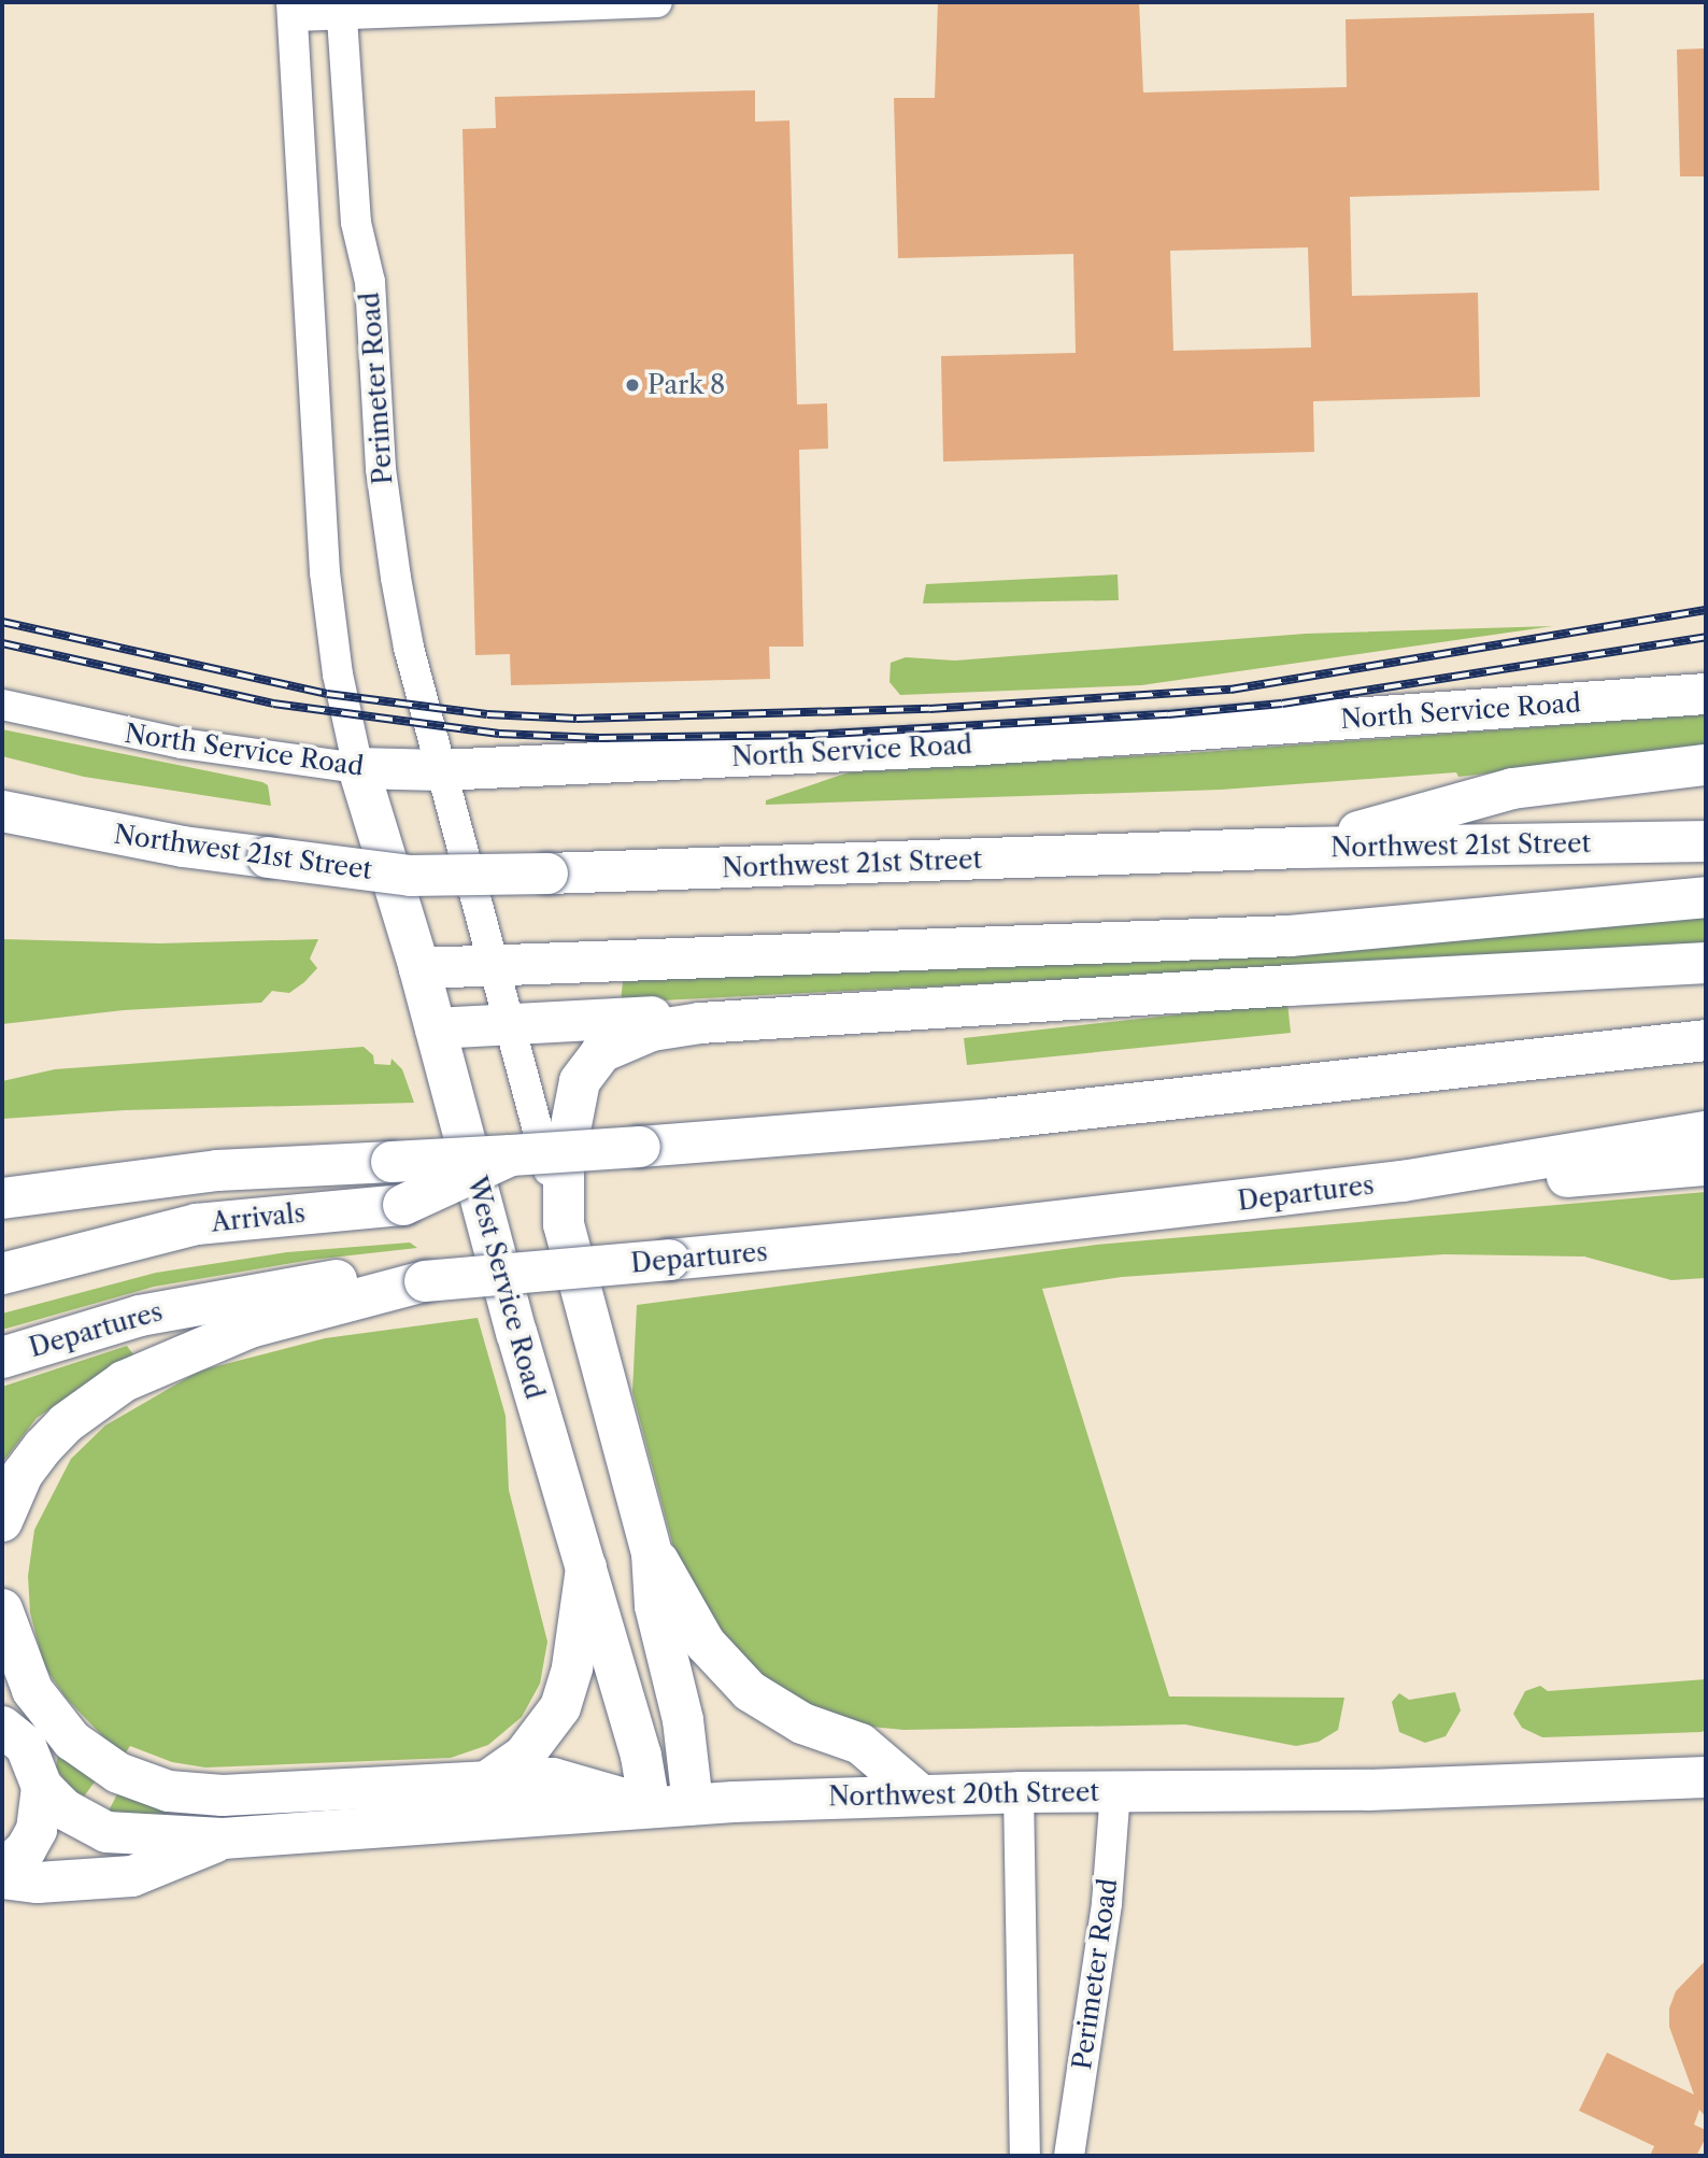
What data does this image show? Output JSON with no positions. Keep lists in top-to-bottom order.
{
  "streets": {
    "main road": [
      "North Service Road",
      "Northwest 21st Street",
      "Departures",
      "Arrivals",
      "West Service Road",
      "Northwest 20th Street"
    ],
    "street": ["Perimeter Road"]
  },
  "crossings": [
    ["Perimeter Road", "North Service Road"],
    ["Perimeter Road", "Northwest 20th Street"],
    ["North Service Road", "West Service Road"],
    ["West Service Road", "Northwest 20th Street"]
  ],
  "places": ["Park 8"]
}
